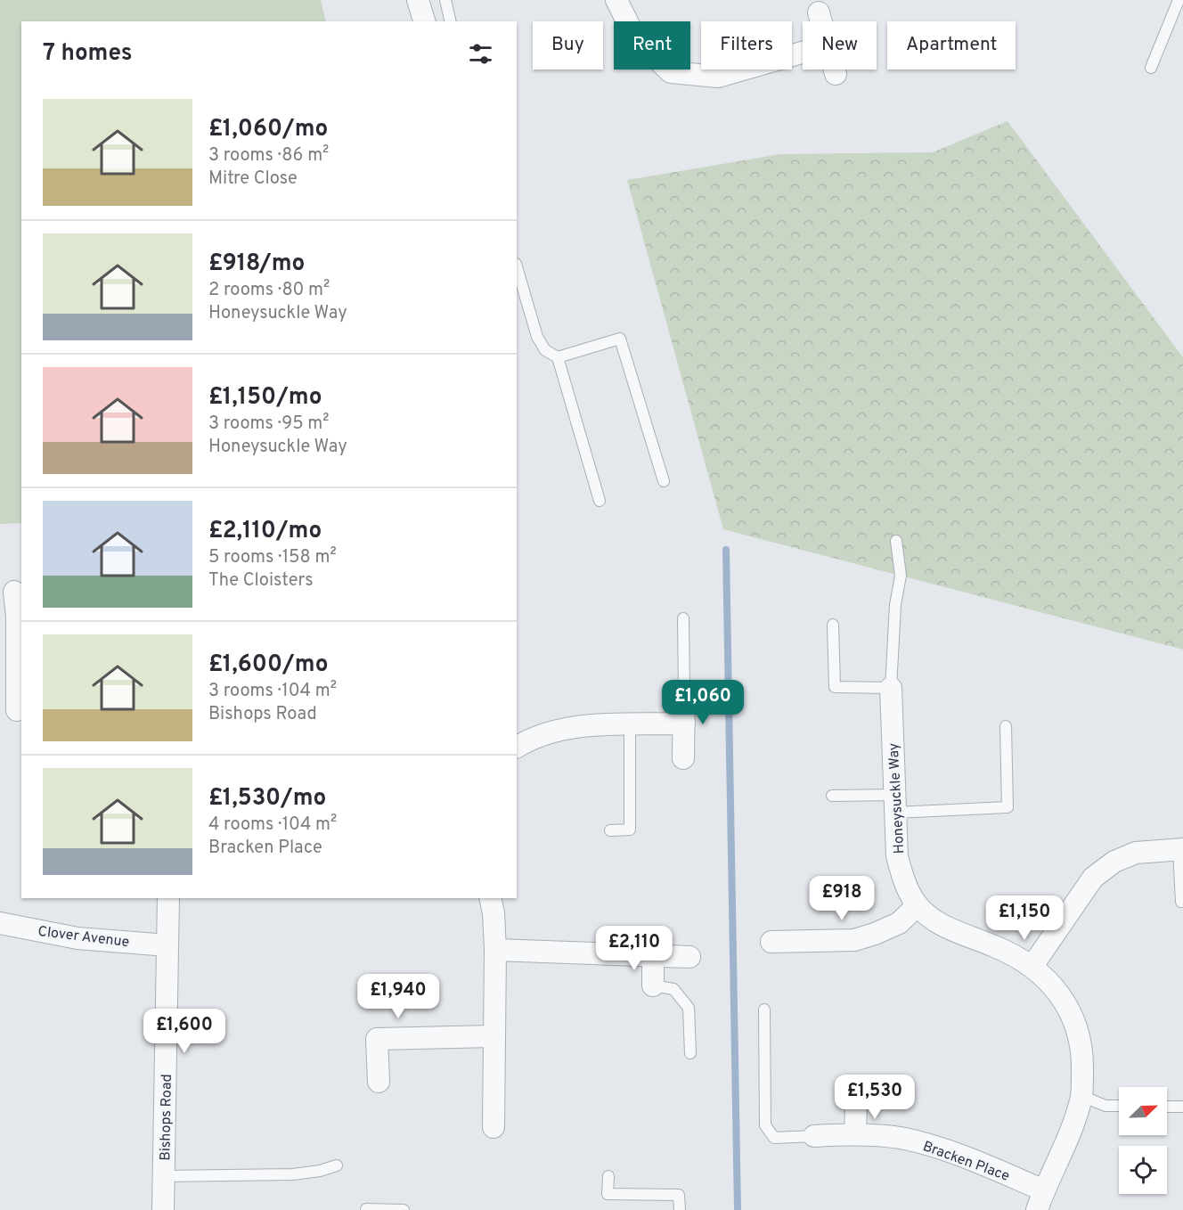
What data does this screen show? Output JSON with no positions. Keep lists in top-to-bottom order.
{
  "streets": {
    "street": [
      "Honeysuckle Way",
      "Clover Avenue",
      "Bishops Road",
      "Bracken Place"
    ]
  },
  "crossings": [
    ["Honeysuckle Way", "Bracken Place"],
    ["Clover Avenue", "Bishops Road"]
  ],
  "north": "top right",
  "page": {
    "chip": [
      "Buy",
      "Rent",
      "Filters",
      "New",
      "Apartment"
    ],
    "heading": "7 homes",
    "list": [
      {
        "name": "£1,060/mo",
        "note": "3 rooms · 86 m² · Mitre Close"
      },
      {
        "name": "£918/mo",
        "note": "2 rooms · 80 m² · Honeysuckle Way"
      },
      {
        "name": "£1,150/mo",
        "note": "3 rooms · 95 m² · Honeysuckle Way"
      },
      {
        "name": "£2,110/mo",
        "note": "5 rooms · 158 m² · The Cloisters"
      },
      {
        "name": "£1,600/mo",
        "note": "3 rooms · 104 m² · Bishops Road"
      },
      {
        "name": "£1,530/mo",
        "note": "4 rooms · 104 m² · Bracken Place"
      }
    ],
    "price": [
      "£1,060",
      "£918",
      "£1,150",
      "£2,110",
      "£1,940",
      "£1,600",
      "£1,530"
    ]
  }
}
